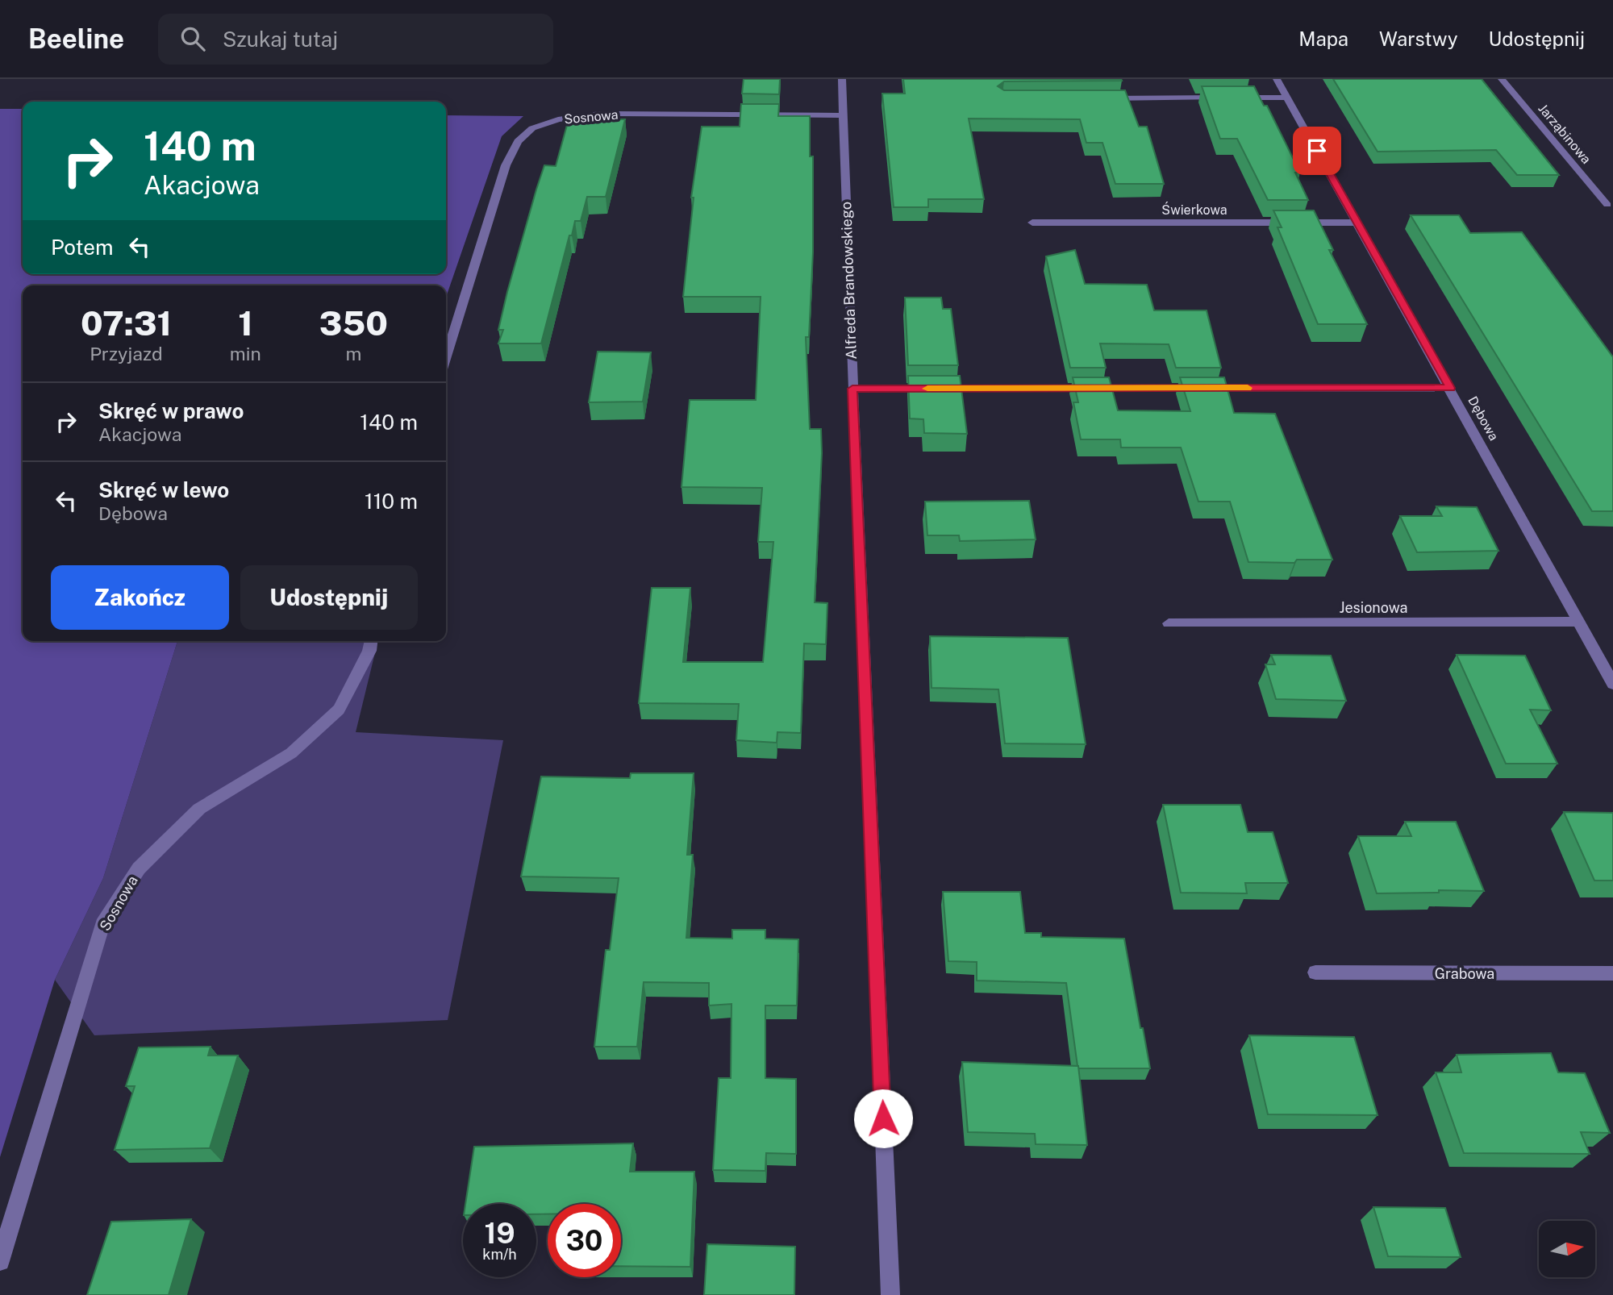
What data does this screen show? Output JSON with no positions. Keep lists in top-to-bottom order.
{
  "streets": {
    "street": [
      "Sosnowa",
      "Jarząbinowa",
      "Świerkowa",
      "Alfreda Brandowskiego",
      "Dębowa",
      "Jesionowa",
      "Grabowa"
    ]
  },
  "crossings": [
    ["Sosnowa", "Alfreda Brandowskiego"],
    ["Świerkowa", "Dębowa"],
    ["Dębowa", "Jesionowa"]
  ],
  "north": "right",
  "page": {
    "header": "Beeline",
    "search": "Szukaj tutaj",
    "nav": ["Mapa", "Warstwy", "Udostępnij"],
    "turn": ["140 m", "Akacjowa"],
    "then": "Potem",
    "eta": [
      "07:31",
      "Przyjazd",
      "1",
      "min",
      "350",
      "m"
    ],
    "list": [
      {
        "name": "Skręć w prawo",
        "note": "Akacjowa",
        "value": "140 m"
      },
      {
        "name": "Skręć w lewo",
        "note": "Dębowa",
        "value": "110 m"
      }
    ],
    "buttons": ["Zakończ", "Udostępnij"],
    "speed": "19 km/h",
    "limit": "30"
  }
}
